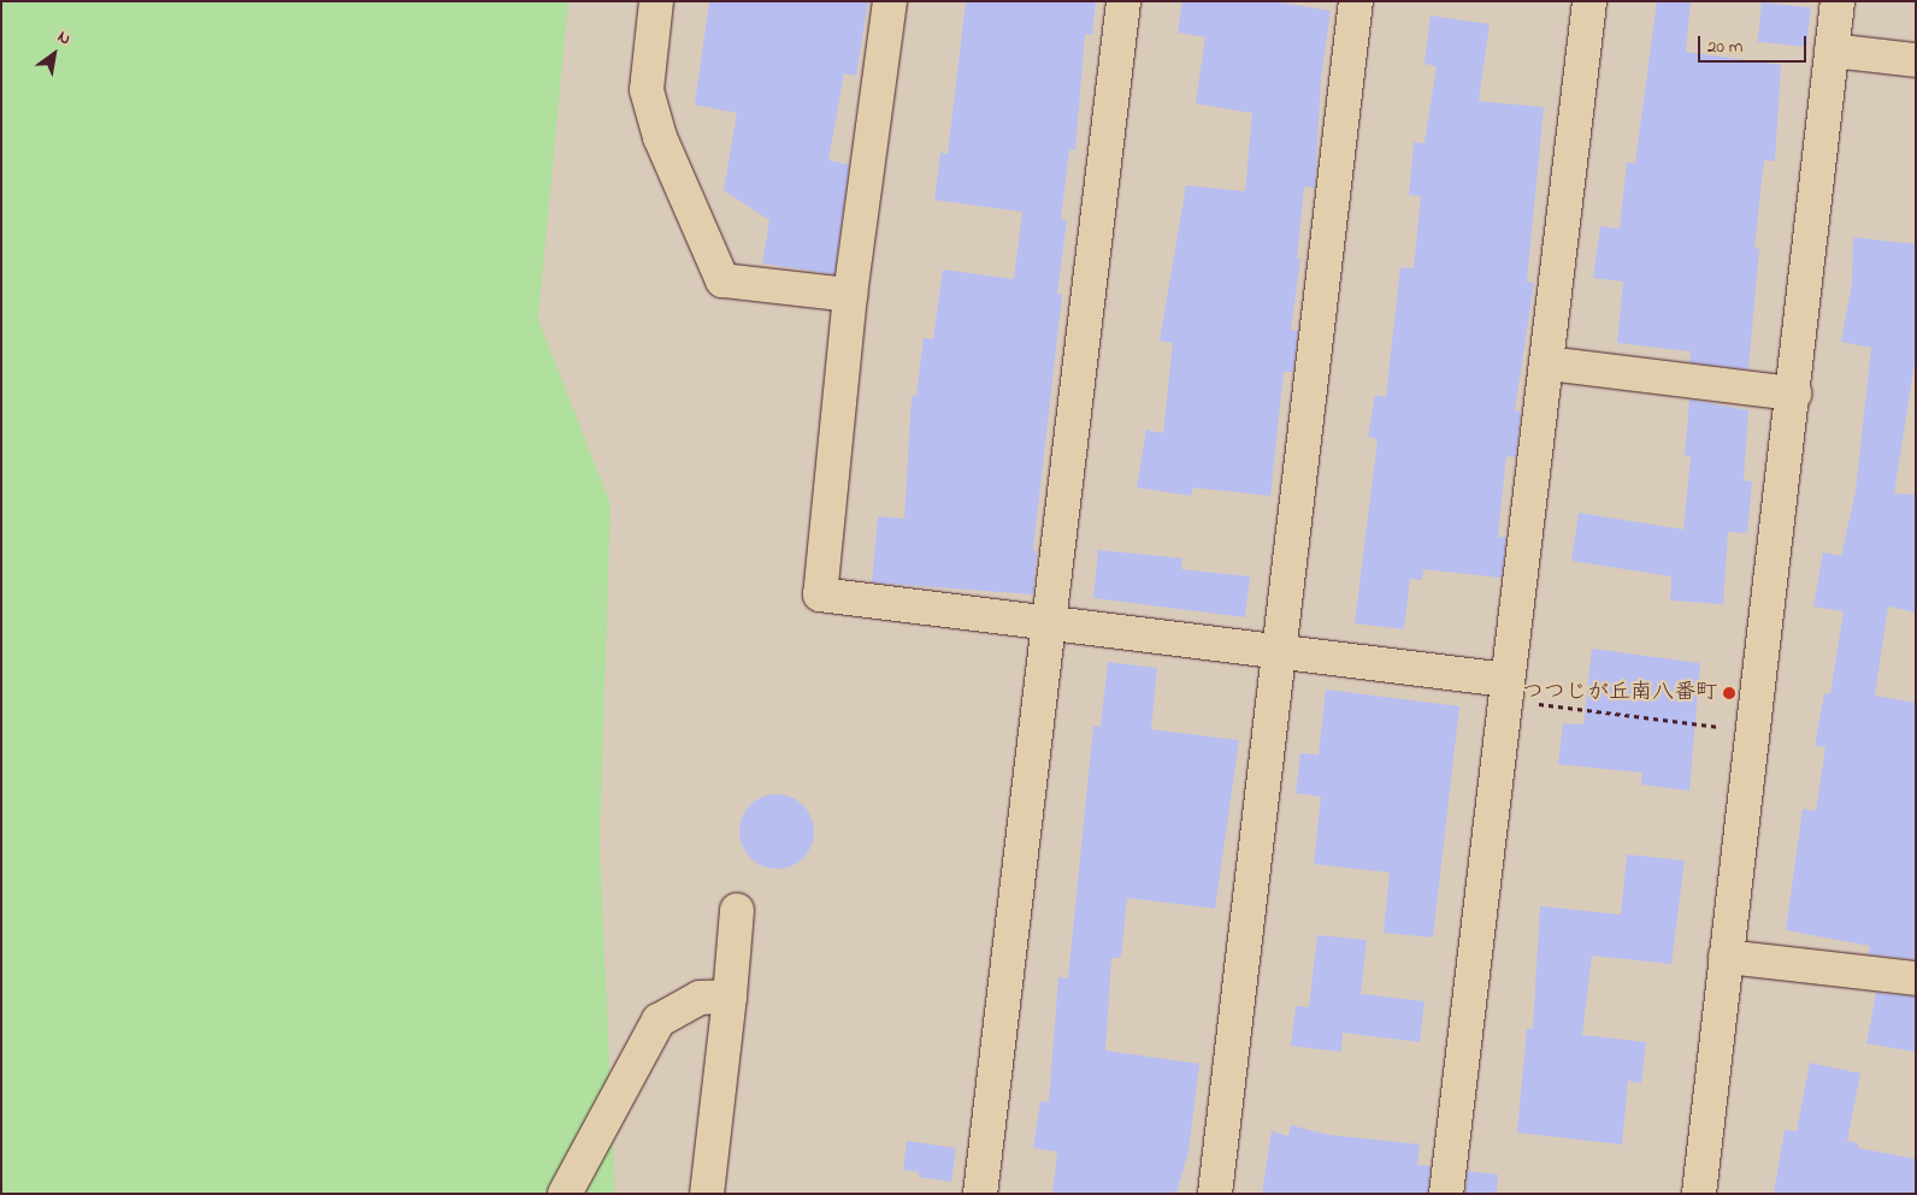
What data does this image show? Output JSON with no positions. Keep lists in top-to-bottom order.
{
  "places": ["つつじが丘南八番町"],
  "scale_bar": "20 m",
  "north": "top right"
}
